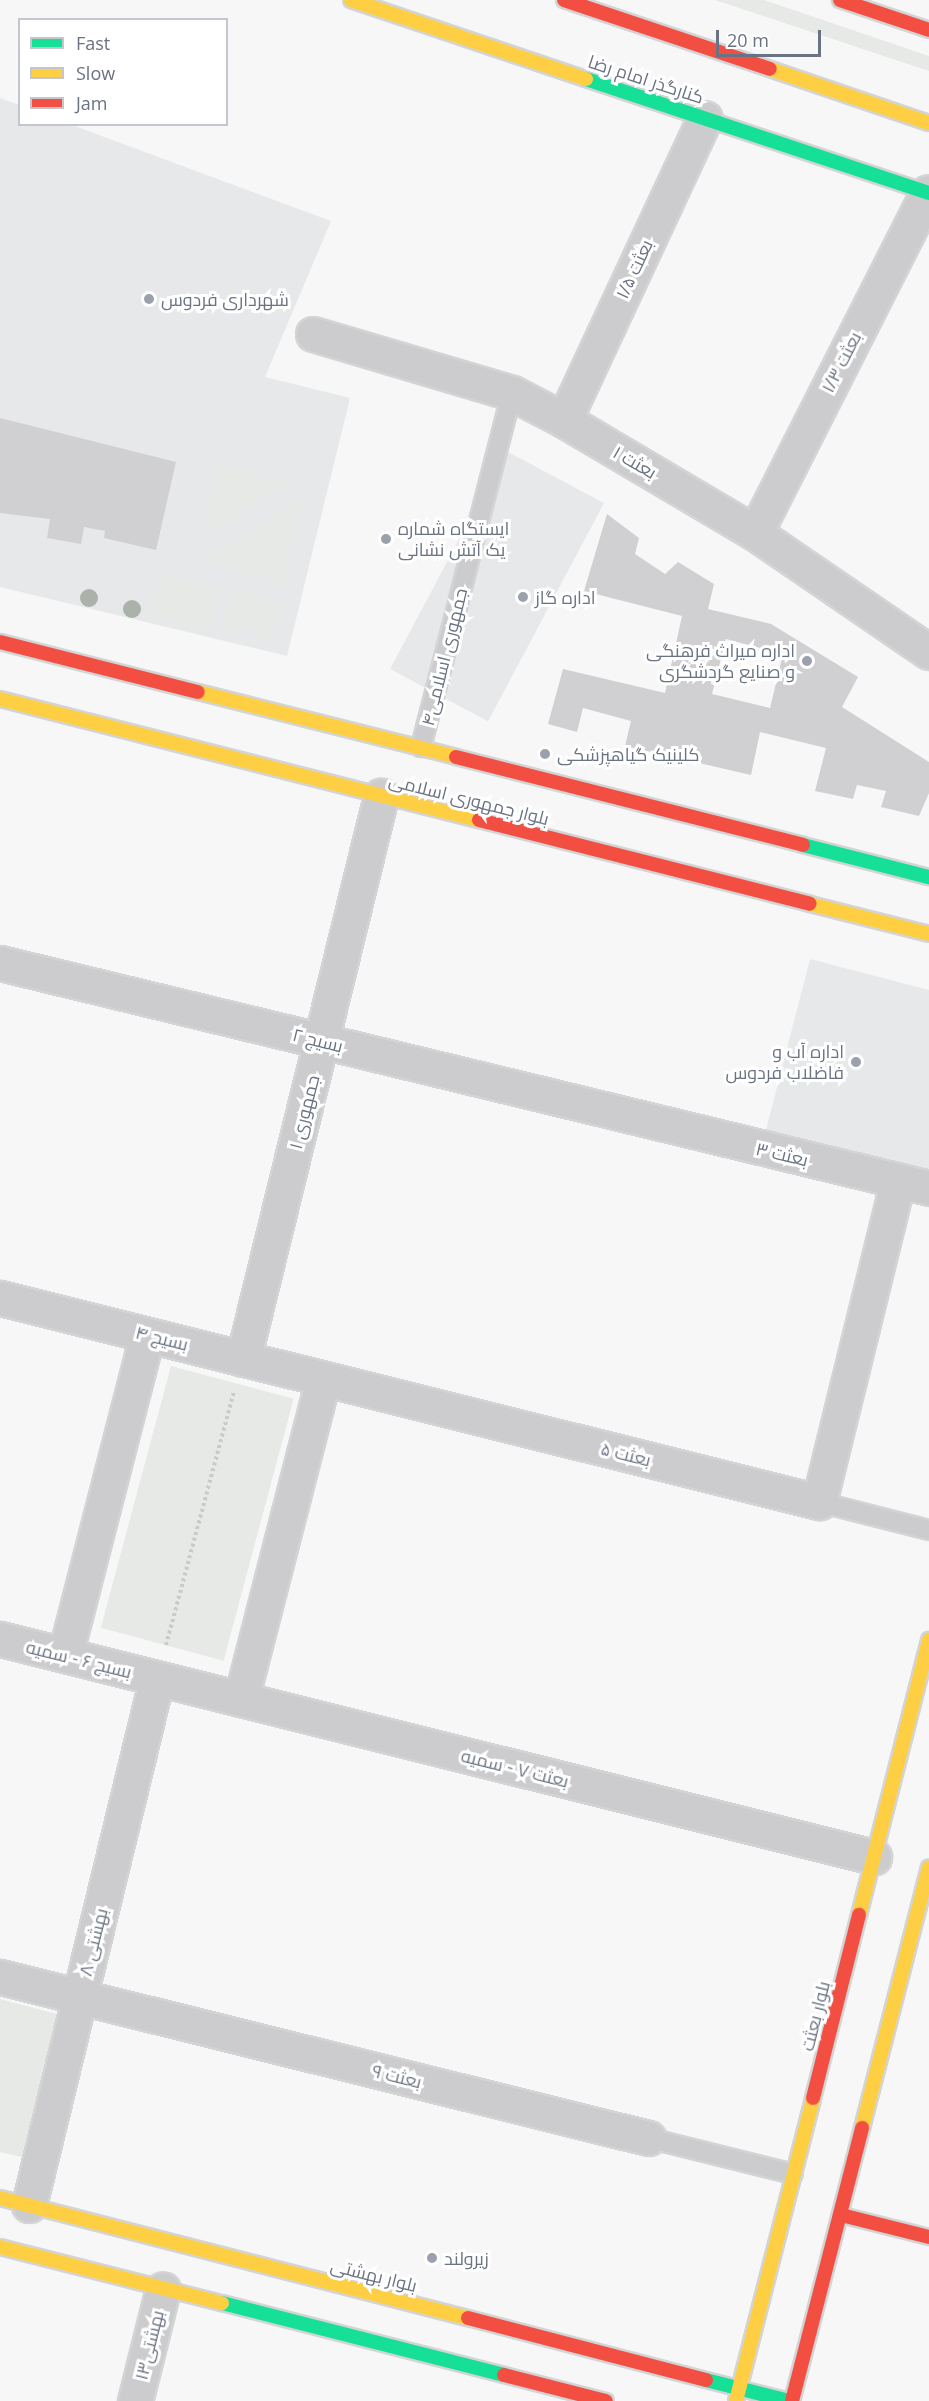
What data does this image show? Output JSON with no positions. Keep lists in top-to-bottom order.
{
  "streets": {
    "main road": [
      "کنارگذر امام رضا",
      "بلوار جمهوری اسلامی",
      "بلوار بعثت",
      "بلوار بهشتی"
    ],
    "street": [
      "بعثت ۱/۵",
      "بعثت ۱/۳",
      "بعثت ۱",
      "بسیج ۲",
      "جمهوری ۱",
      "بعثت ۳",
      "بسیج ۴",
      "بعثت ۵",
      "بسیج ۶ - سمیه",
      "بعثت ۷ - سمیه",
      "بهشتی ۸",
      "بعثت ۹",
      "بهشتی۱۳"
    ],
    "lane": ["جمهوری اسلامی۴"]
  },
  "crossings": [
    ["کنارگذر امام رضا", "بعثت ۱/۵"],
    ["کنارگذر امام رضا", "بعثت ۱/۳"],
    ["بعثت ۱/۵", "بعثت ۱"],
    ["بعثت ۱/۳", "بعثت ۱"],
    ["بعثت ۱", "جمهوری اسلامی۴"],
    ["بلوار جمهوری اسلامی", "جمهوری ۱"],
    ["بسیج ۲", "جمهوری ۱"],
    ["بسیج ۲", "بعثت ۳"],
    ["جمهوری ۱", "بسیج ۴"],
    ["بسیج ۴", "بعثت ۵"],
    ["بسیج ۶ - سمیه", "بعثت ۷ - سمیه"],
    ["بسیج ۶ - سمیه", "بهشتی ۸"],
    ["بعثت ۷ - سمیه", "بهشتی ۸"],
    ["بعثت ۷ - سمیه", "بلوار بعثت"],
    ["بهشتی ۸", "بعثت ۹"],
    ["بهشتی ۸", "بلوار بهشتی"],
    ["بلوار بعثت", "بعثت ۹"],
    ["بلوار بعثت", "بلوار بهشتی"]
  ],
  "places": [
    "شهرداری فردوس",
    "ایستگاه شماره یک آتش نشانی",
    "اداره گاز",
    "اداره میراث فرهنگی و صنایع گردشگری",
    "کلینیک گیاهپزشکی",
    "اداره آب و فاضلاب فردوس",
    "زیرولند"
  ],
  "legend": ["Fast", "Slow", "Jam"],
  "scale_bar": "20 m"
}
